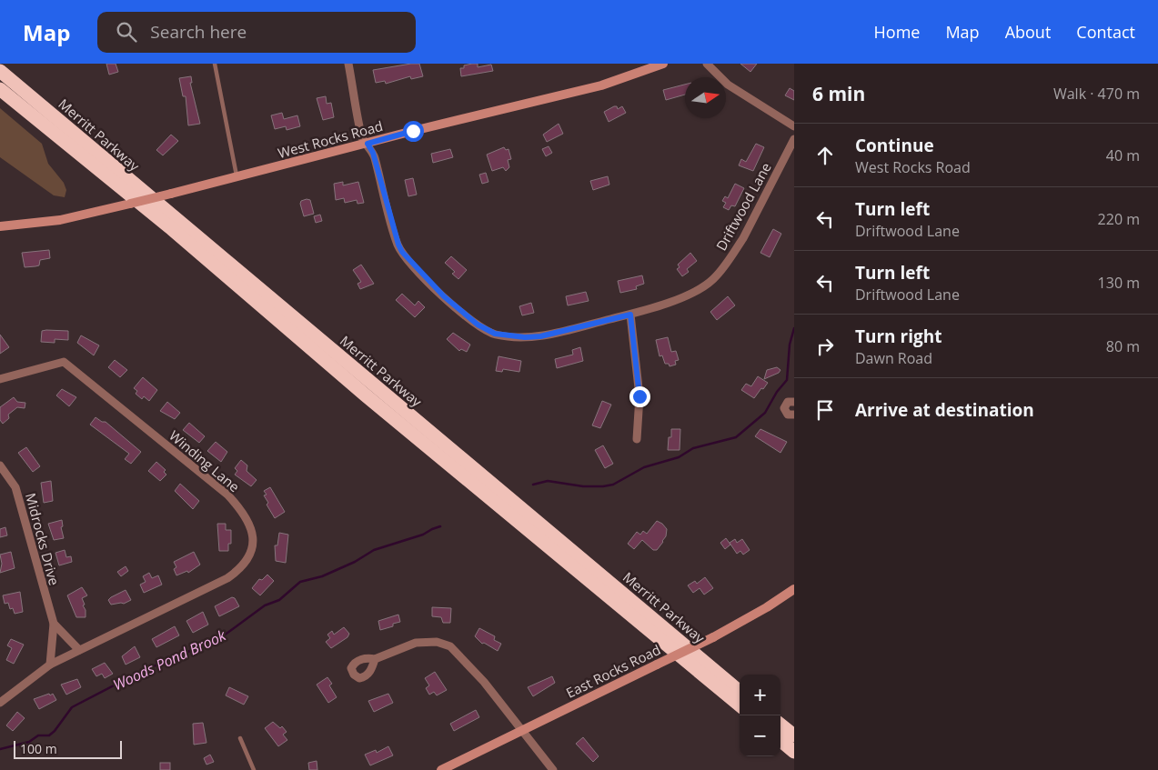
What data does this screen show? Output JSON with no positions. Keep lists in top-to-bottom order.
{
  "streets": {
    "highway": ["Merritt Parkway"],
    "main road": ["West Rocks Road", "East Rocks Road"],
    "street": ["Driftwood Lane", "Winding Lane", "Midrocks Drive"]
  },
  "crossings": [
    ["West Rocks Road", "Driftwood Lane"],
    ["Winding Lane", "Midrocks Drive"]
  ],
  "water": ["Woods Pond Brook"],
  "scale_bar": "100 m",
  "north": "right",
  "page": {
    "header": "Map",
    "search": "Search here",
    "nav": [
      "Home",
      "Map",
      "About",
      "Contact"
    ],
    "heading": ["6 min", "Walk · 470 m"],
    "list": [
      ["Continue", "West Rocks Road", "40 m"],
      ["Turn left", "Driftwood Lane", "220 m"],
      ["Turn left", "Driftwood Lane", "130 m"],
      ["Turn right", "Dawn Road", "80 m"],
      "Arrive at destination"
    ],
    "map_buttons": ["+", "−"],
    "scale": "100 m"
  }
}
